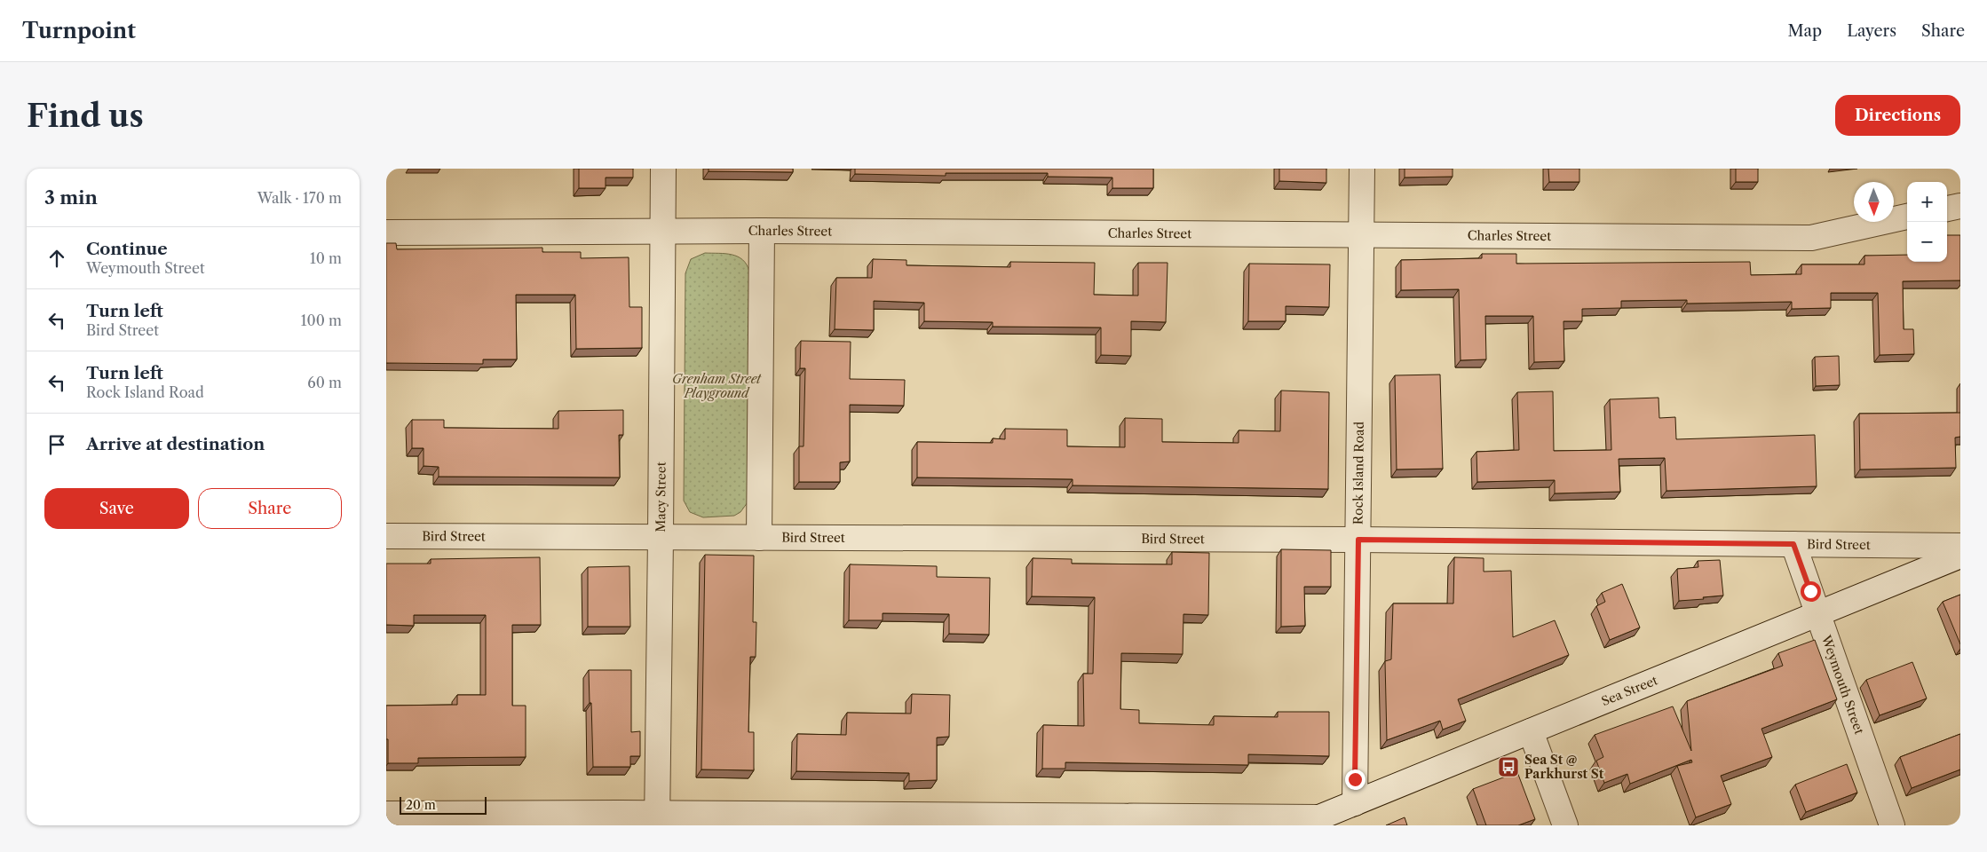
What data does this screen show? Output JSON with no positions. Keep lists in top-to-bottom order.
{
  "streets": {
    "street": [
      "Charles Street",
      "Rock Island Road",
      "Macy Street",
      "Bird Street",
      "Weymouth Street",
      "Sea Street"
    ]
  },
  "crossings": [
    ["Charles Street", "Rock Island Road"],
    ["Charles Street", "Macy Street"],
    ["Rock Island Road", "Bird Street"],
    ["Rock Island Road", "Sea Street"],
    ["Macy Street", "Bird Street"],
    ["Bird Street", "Weymouth Street"],
    ["Weymouth Street", "Sea Street"]
  ],
  "parks": ["Grenham Street Playground"],
  "places": {
    "bus stop": ["Sea St @ Parkhurst St"]
  },
  "scale_bar": "20 m",
  "north": "bottom",
  "page": {
    "header": "Turnpoint",
    "nav": ["Map", "Layers", "Share"],
    "buttons": [
      "Directions",
      ["Save", "Share"]
    ],
    "title": "Find us",
    "heading": ["3 min", "Walk · 170 m"],
    "map_buttons": ["+", "−"],
    "list": [
      ["Continue", "Weymouth Street", "10 m"],
      ["Turn left", "Bird Street", "100 m"],
      ["Turn left", "Rock Island Road", "60 m"],
      "Arrive at destination"
    ],
    "scale": "20 m"
  }
}
